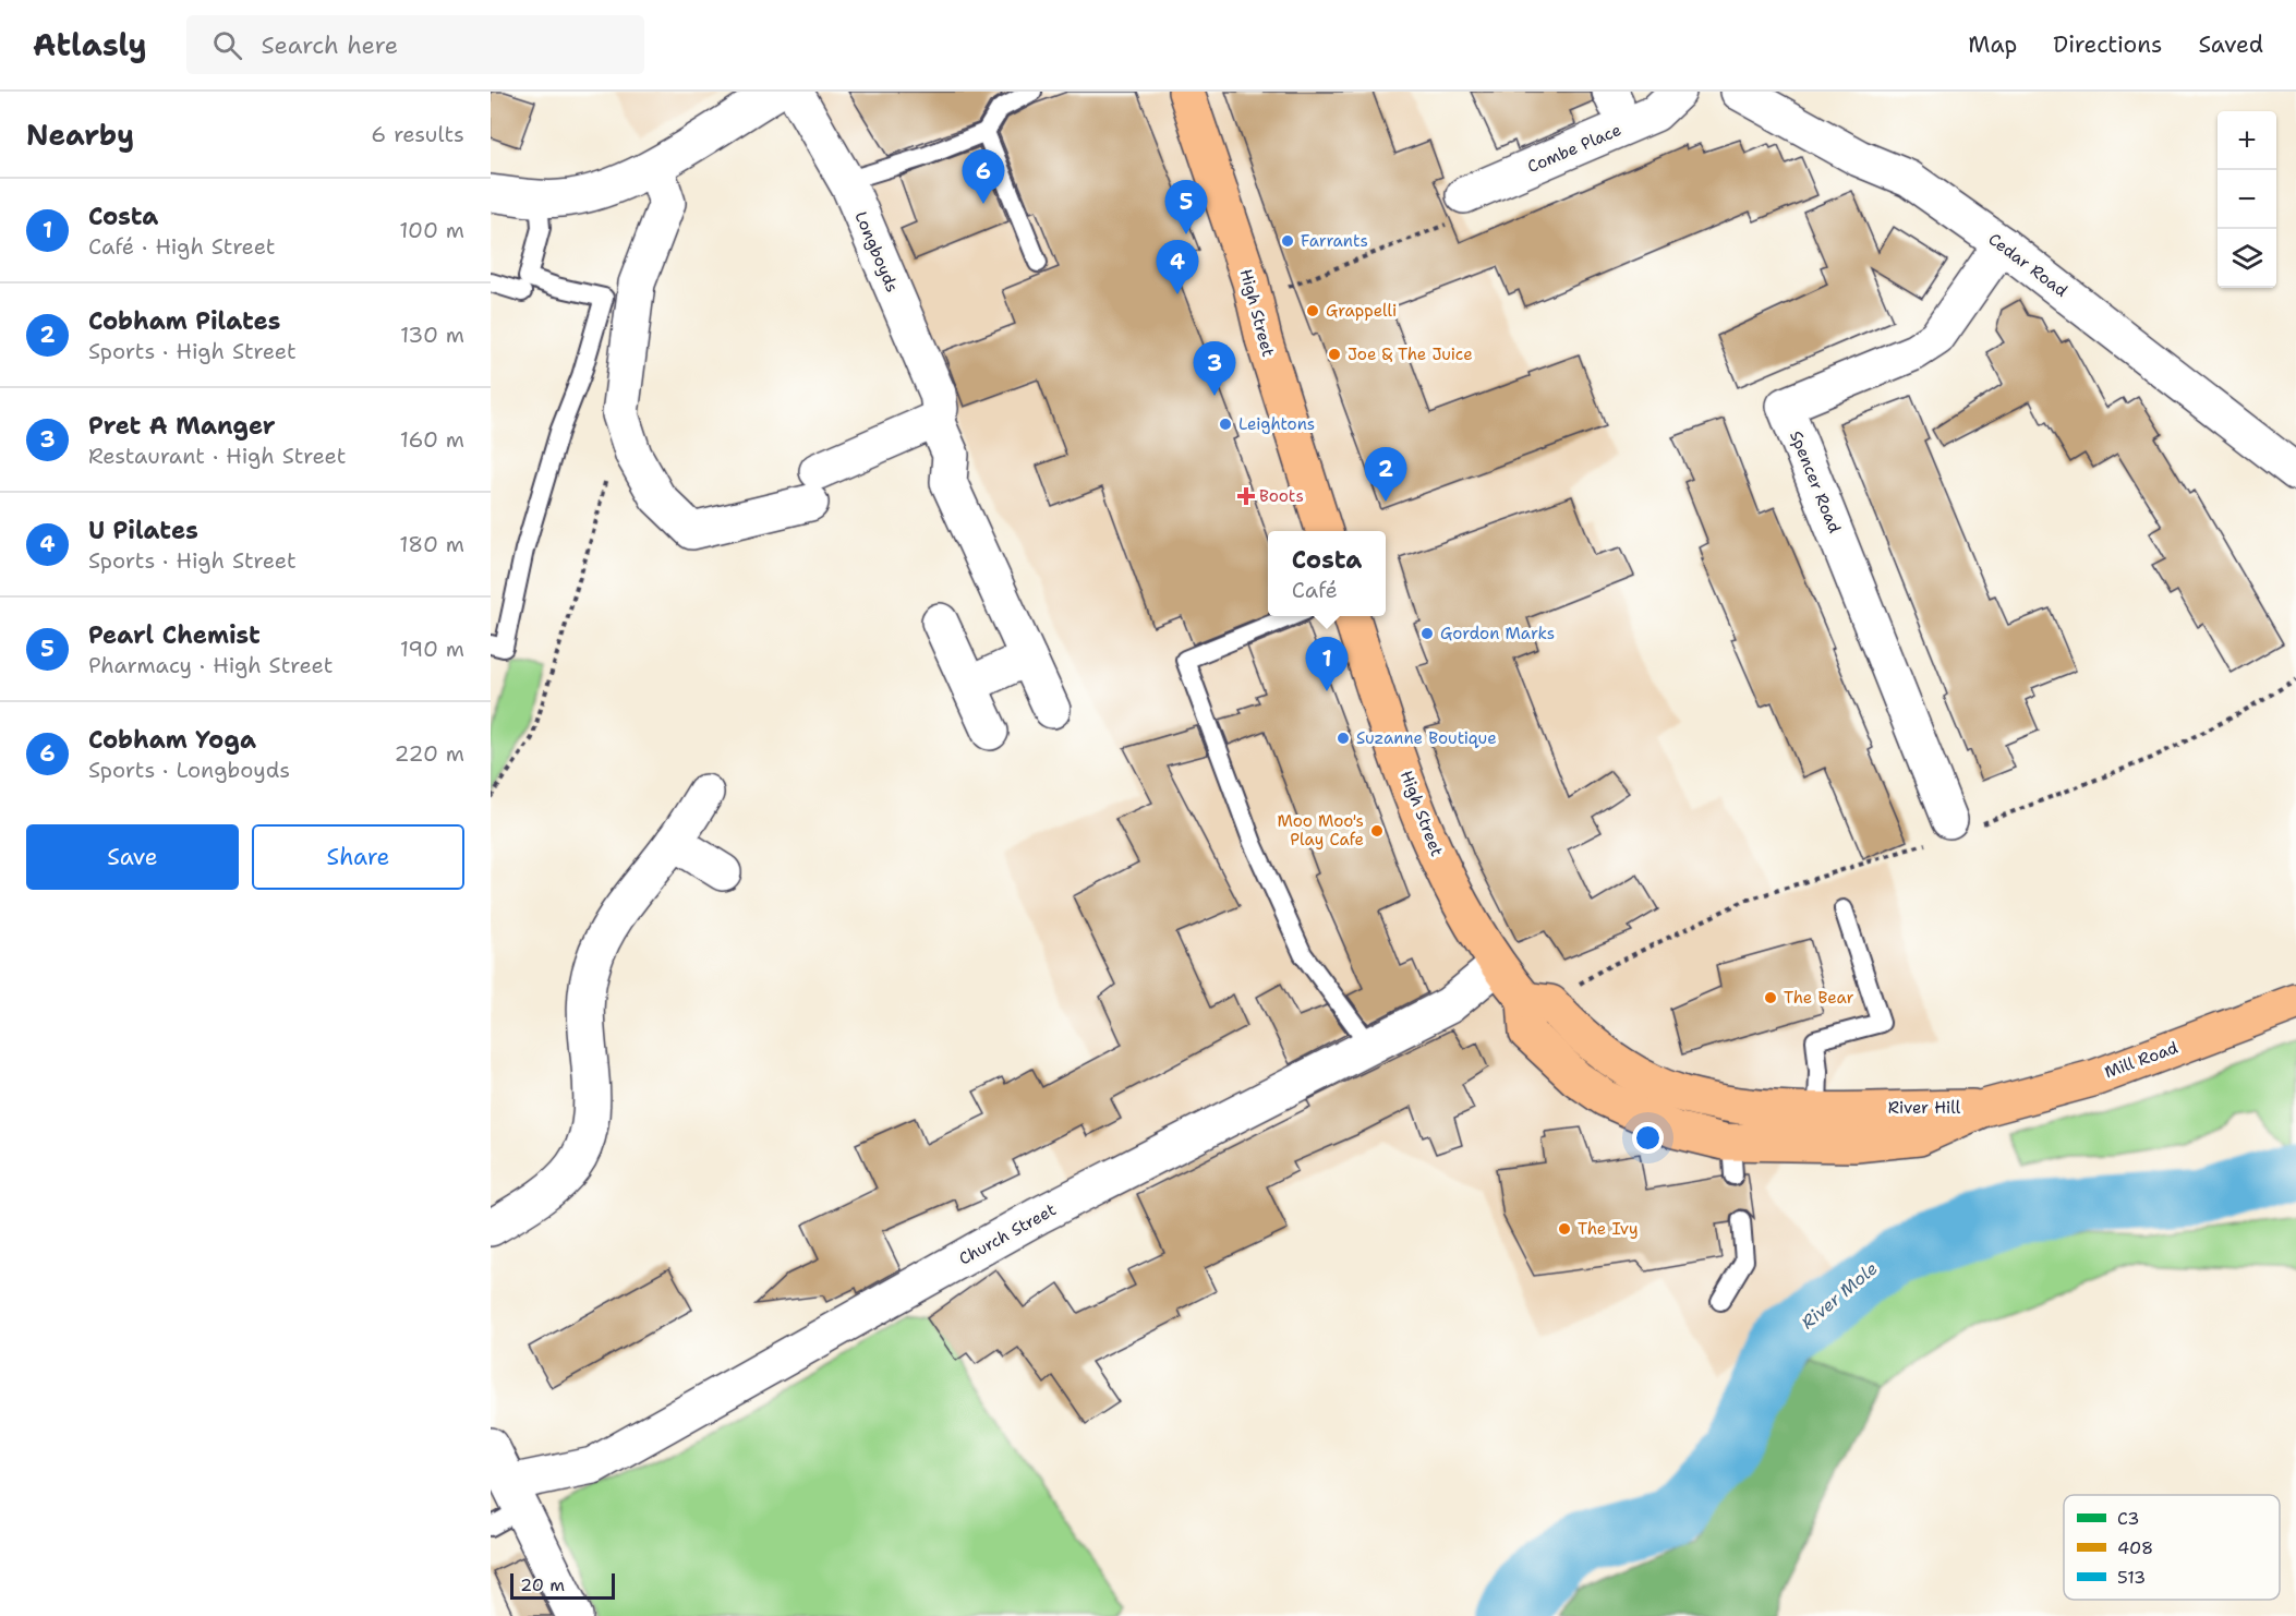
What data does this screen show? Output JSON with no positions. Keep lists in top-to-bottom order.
{
  "streets": {
    "main road": ["High Street", "Mill Road", "River Hill"],
    "street": [
      "Combe Place",
      "Longboyds",
      "Cedar Road",
      "Spencer Road",
      "Church Street"
    ]
  },
  "crossings": [
    ["Cedar Road", "Spencer Road"],
    ["High Street", "River Hill"],
    ["High Street", "Church Street"],
    ["Mill Road", "River Hill"]
  ],
  "water": ["River Mole"],
  "places": {
    "other": [
      "Farrants",
      "Grappelli",
      "Joe & The Juice",
      "Leightons",
      "Gordon Marks",
      "Suzanne Boutique",
      "Moo Moo's Play Cafe",
      "The Bear",
      "The Ivy"
    ],
    "health": ["Boots"]
  },
  "legend": ["C3", "408", "513"],
  "scale_bar": "20 m",
  "page": {
    "header": "Atlasly",
    "search": "Search here",
    "nav": ["Map", "Directions", "Saved"],
    "heading": ["Nearby", "6 results"],
    "map_buttons": ["+", "−"],
    "pins": [
      "6",
      "5",
      "4",
      "3",
      "2",
      "1"
    ],
    "list": [
      {
        "mark": "1",
        "name": "Costa",
        "note": "Café · High Street",
        "value": "100 m"
      },
      {
        "mark": "2",
        "name": "Cobham Pilates",
        "note": "Sports · High Street",
        "value": "130 m"
      },
      {
        "mark": "3",
        "name": "Pret A Manger",
        "note": "Restaurant · High Street",
        "value": "160 m"
      },
      {
        "mark": "4",
        "name": "U Pilates",
        "note": "Sports · High Street",
        "value": "180 m"
      },
      {
        "mark": "5",
        "name": "Pearl Chemist",
        "note": "Pharmacy · High Street",
        "value": "190 m"
      },
      {
        "mark": "6",
        "name": "Cobham Yoga",
        "note": "Sports · Longboyds",
        "value": "220 m"
      }
    ],
    "popup": ["Costa", "Café"],
    "buttons": ["Save", "Share"],
    "scale": "20 m"
  }
}
